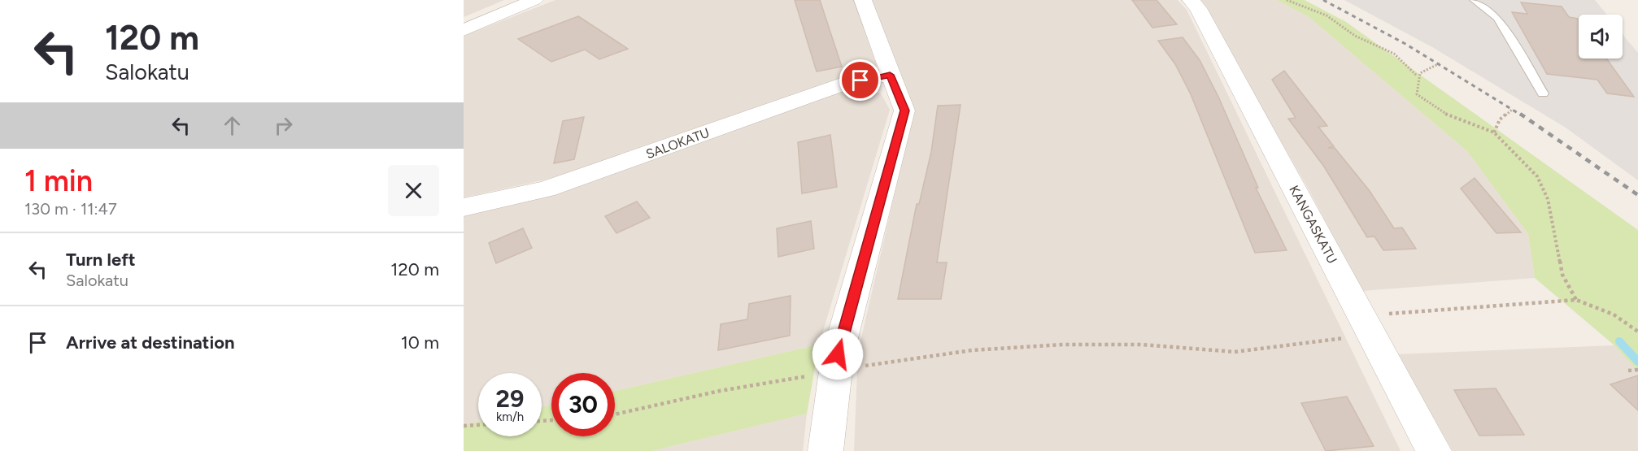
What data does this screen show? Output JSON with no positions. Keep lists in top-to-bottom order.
{
  "streets": {
    "street": ["SALOKATU", "KANGASKATU"]
  },
  "page": {
    "turn": ["120 m", "Salokatu"],
    "heading": ["1 min", "130 m · 11:47"],
    "list": [
      {
        "name": "Turn left",
        "note": "Salokatu",
        "value": "120 m"
      },
      {
        "name": "Arrive at destination",
        "value": "10 m"
      }
    ],
    "speed": "29 km/h",
    "limit": "30"
  }
}
